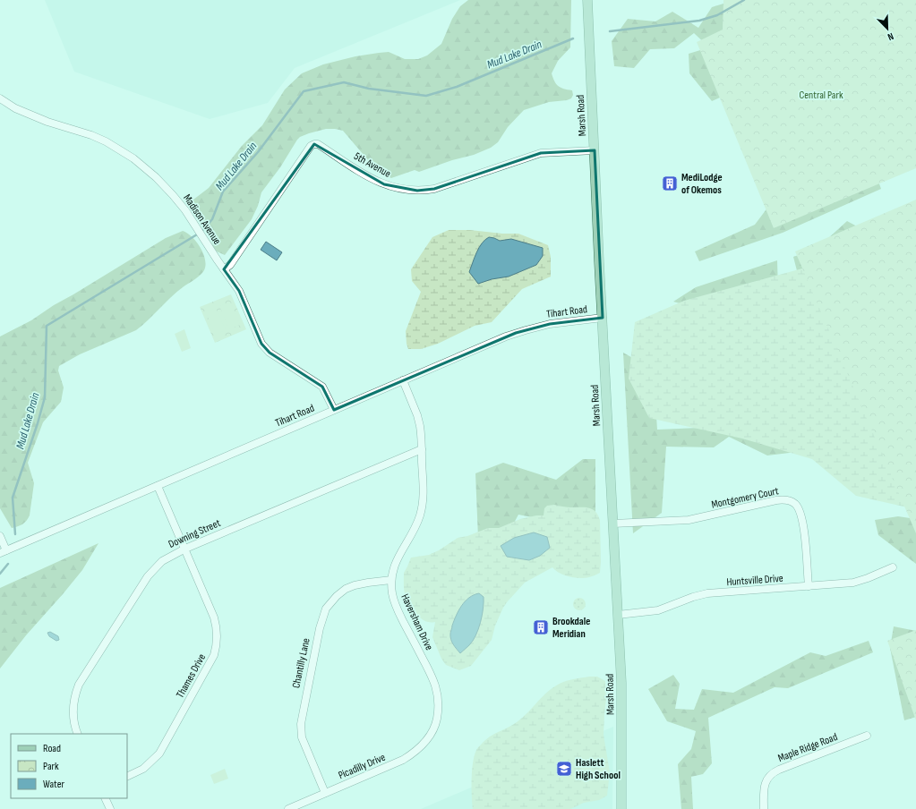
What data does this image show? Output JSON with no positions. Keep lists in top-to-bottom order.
{
  "streets": {
    "main road": ["Marsh Road"],
    "street": [
      "5th Avenue",
      "Madison Avenue",
      "Tihart Road",
      "Montgomery Court",
      "Downing Street",
      "Huntsville Drive",
      "Haversham Drive",
      "Chantilly Lane",
      "Thames Drive",
      "Maple Ridge Road",
      "Picadilly Drive"
    ]
  },
  "crossings": [
    ["Marsh Road", "5th Avenue"],
    ["Marsh Road", "Tihart Road"],
    ["Marsh Road", "Montgomery Court"],
    ["Marsh Road", "Huntsville Drive"],
    ["5th Avenue", "Madison Avenue"],
    ["Madison Avenue", "Tihart Road"],
    ["Tihart Road", "Haversham Drive"],
    ["Tihart Road", "Thames Drive"],
    ["Montgomery Court", "Huntsville Drive"],
    ["Downing Street", "Haversham Drive"],
    ["Downing Street", "Thames Drive"],
    ["Haversham Drive", "Chantilly Lane"],
    ["Haversham Drive", "Picadilly Drive"],
    ["Chantilly Lane", "Picadilly Drive"]
  ],
  "water": ["Mud Lake Drain"],
  "parks": ["Central Park"],
  "places": {
    "building": ["MediLodge of Okemos", "Brookdale Meridian"],
    "school or university": ["Haslett High School"]
  },
  "legend": ["Road", "Park", "Water"],
  "north": "bottom right"
}
